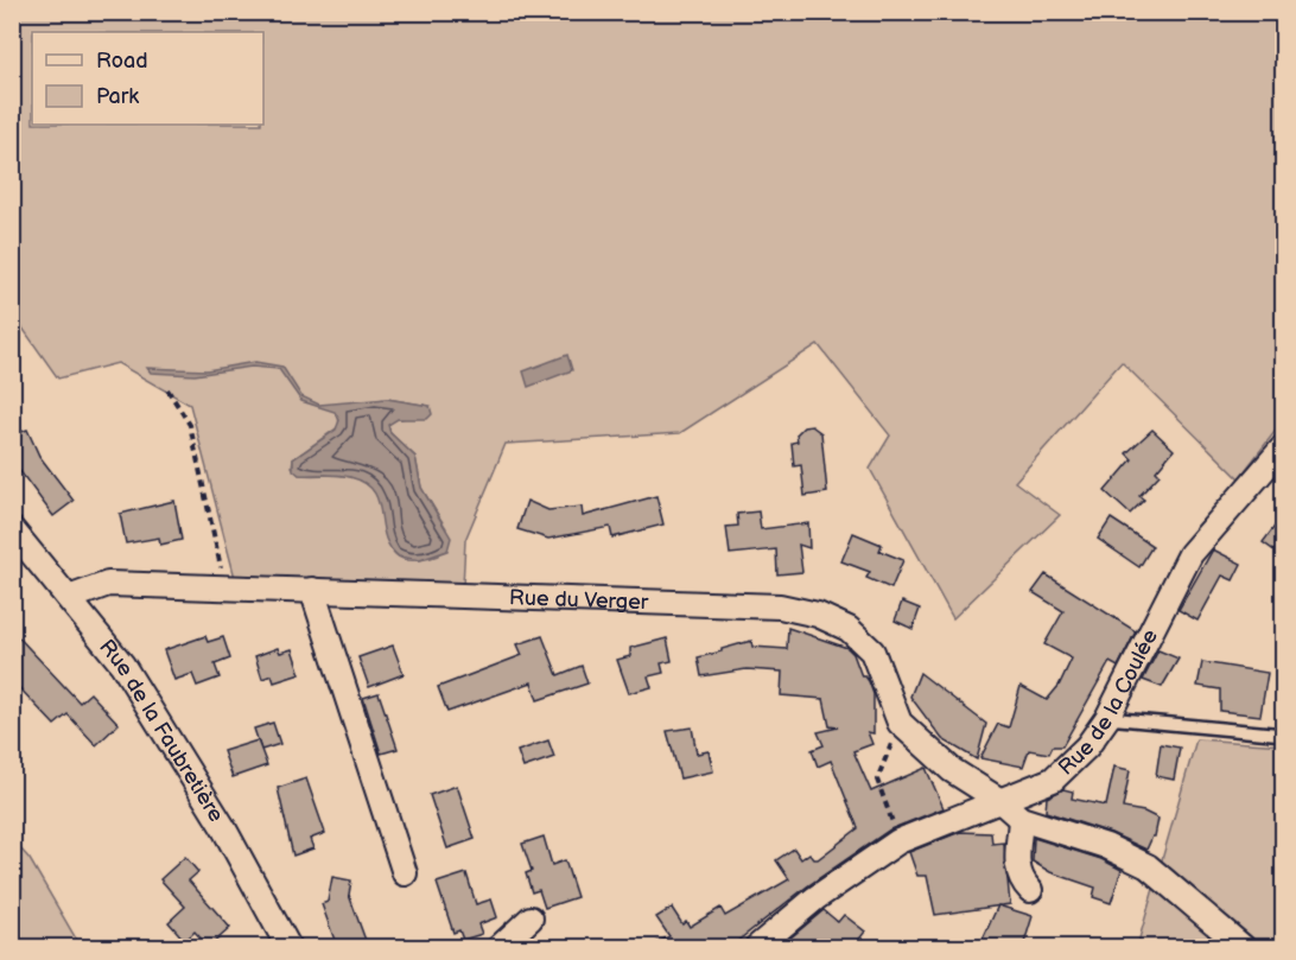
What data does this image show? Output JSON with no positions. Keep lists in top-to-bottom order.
{
  "streets": {
    "street": ["Rue du Verger", "Rue de la Coulée", "Rue de la Faubretière"]
  },
  "crossings": [
    ["Rue du Verger", "Rue de la Coulée"],
    ["Rue du Verger", "Rue de la Faubretière"]
  ],
  "legend": ["Road", "Park"]
}
